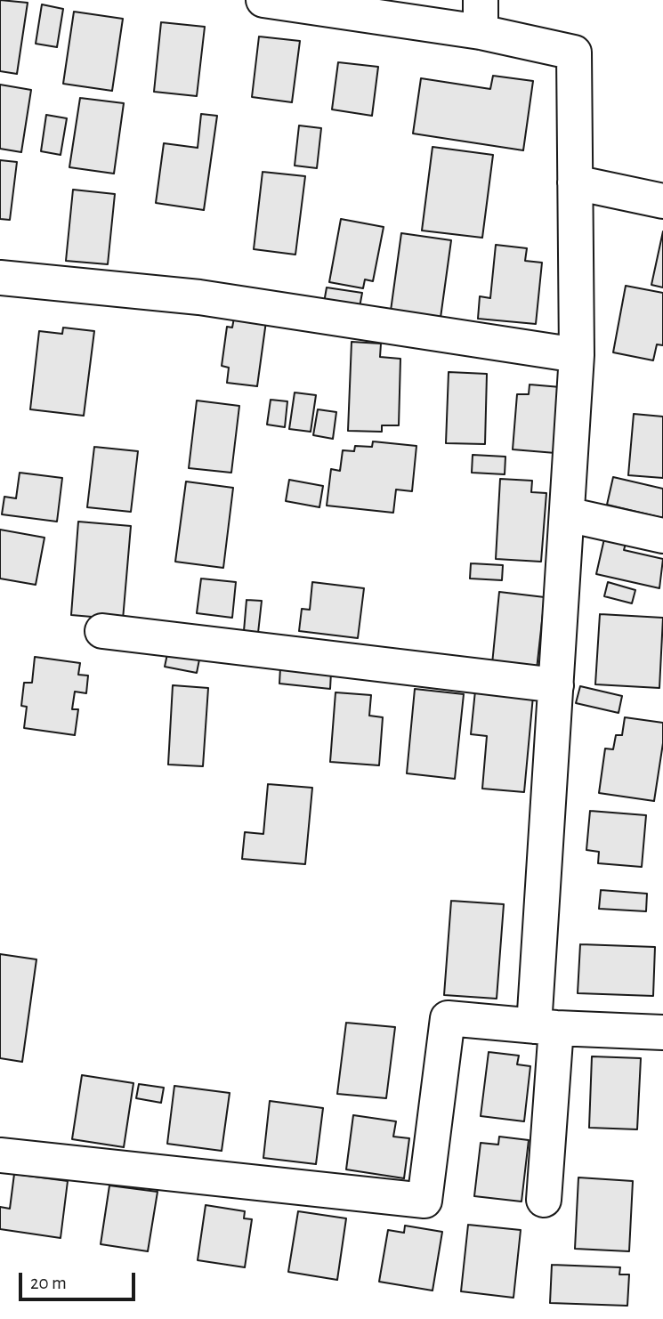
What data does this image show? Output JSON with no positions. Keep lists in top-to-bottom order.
{
  "scale_bar": "20 m"
}
